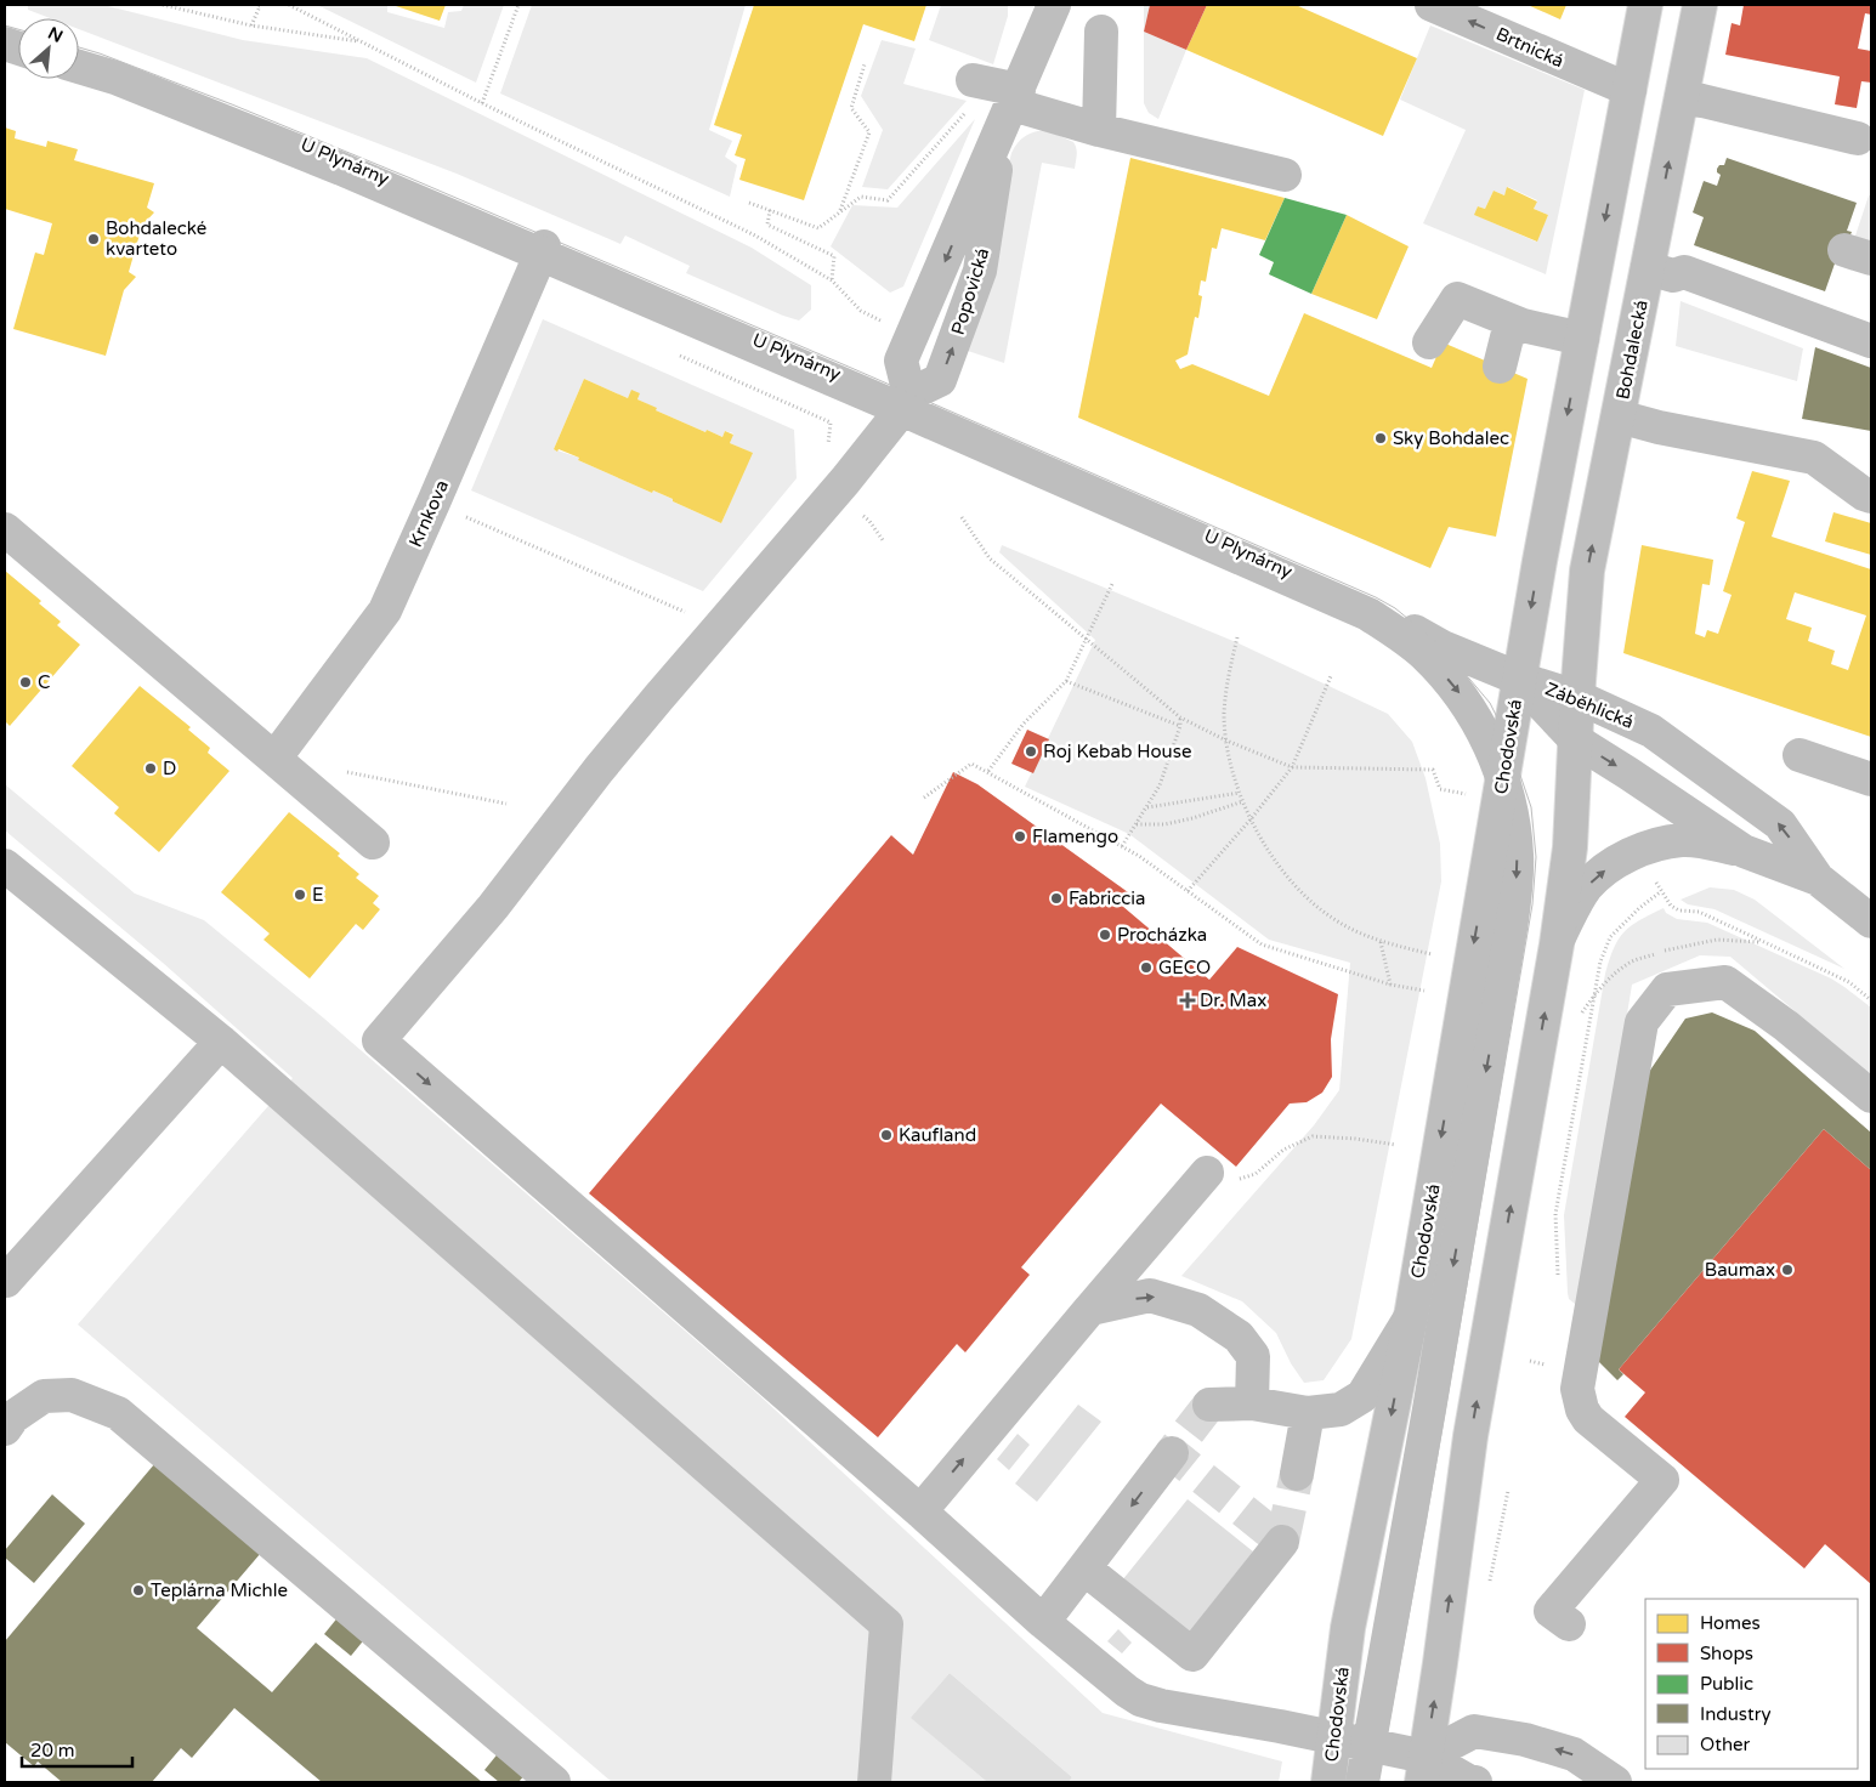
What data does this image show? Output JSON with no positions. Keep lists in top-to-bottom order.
{
  "streets": {
    "street": [
      "Brtnická",
      "U Plynárny",
      "Popovická",
      "Bohdalecká",
      "Krnkova",
      "Záběhlická",
      "Chodovská"
    ]
  },
  "crossings": [
    ["U Plynárny", "Popovická"],
    ["U Plynárny", "Krnkova"],
    ["U Plynárny", "Záběhlická"],
    ["U Plynárny", "Chodovská"],
    ["Bohdalecká", "Záběhlická"],
    ["Záběhlická", "Chodovská"]
  ],
  "one_way": ["Brtnická"],
  "places": {
    "other": [
      "Bohdalecké kvarteto",
      "Sky Bohdalec",
      "C",
      "Roj Kebab House",
      "D",
      "Flamengo",
      "E",
      "Fabriccia",
      "Procházka",
      "GECO",
      "Kaufland",
      "Baumax",
      "Teplárna Michle"
    ],
    "health": ["Dr. Max"]
  },
  "legend": [
    "Homes",
    "Shops",
    "Public",
    "Industry",
    "Other"
  ],
  "scale_bar": "20 m",
  "north": "top right"
}
